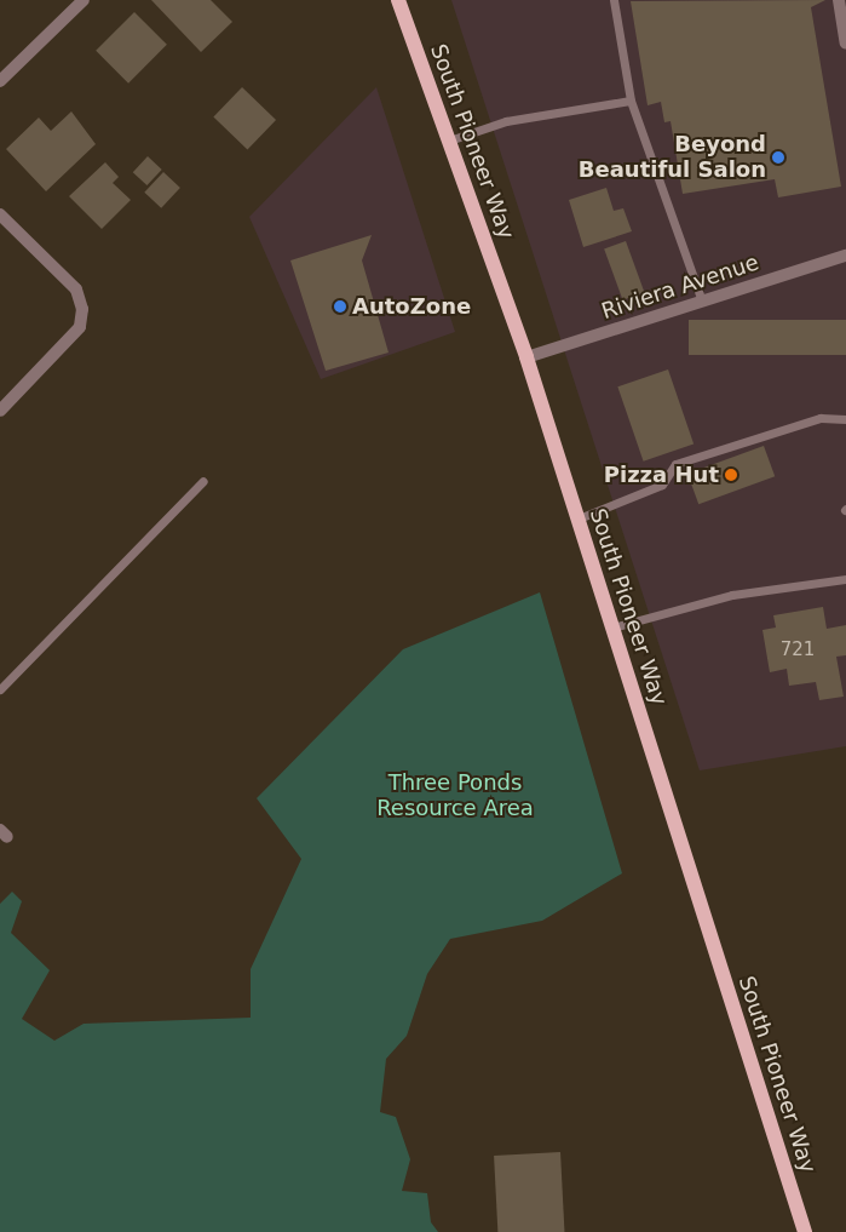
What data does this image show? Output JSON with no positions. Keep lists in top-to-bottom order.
{
  "streets": {
    "main road": ["South Pioneer Way"],
    "street": ["Riviera Avenue"]
  },
  "crossings": [
    ["South Pioneer Way", "Riviera Avenue"]
  ],
  "parks": ["Three Ponds Resource Area"],
  "places": ["Beyond Beautiful Salon", "AutoZone", "Pizza Hut"],
  "house_numbers": ["721"]
}
